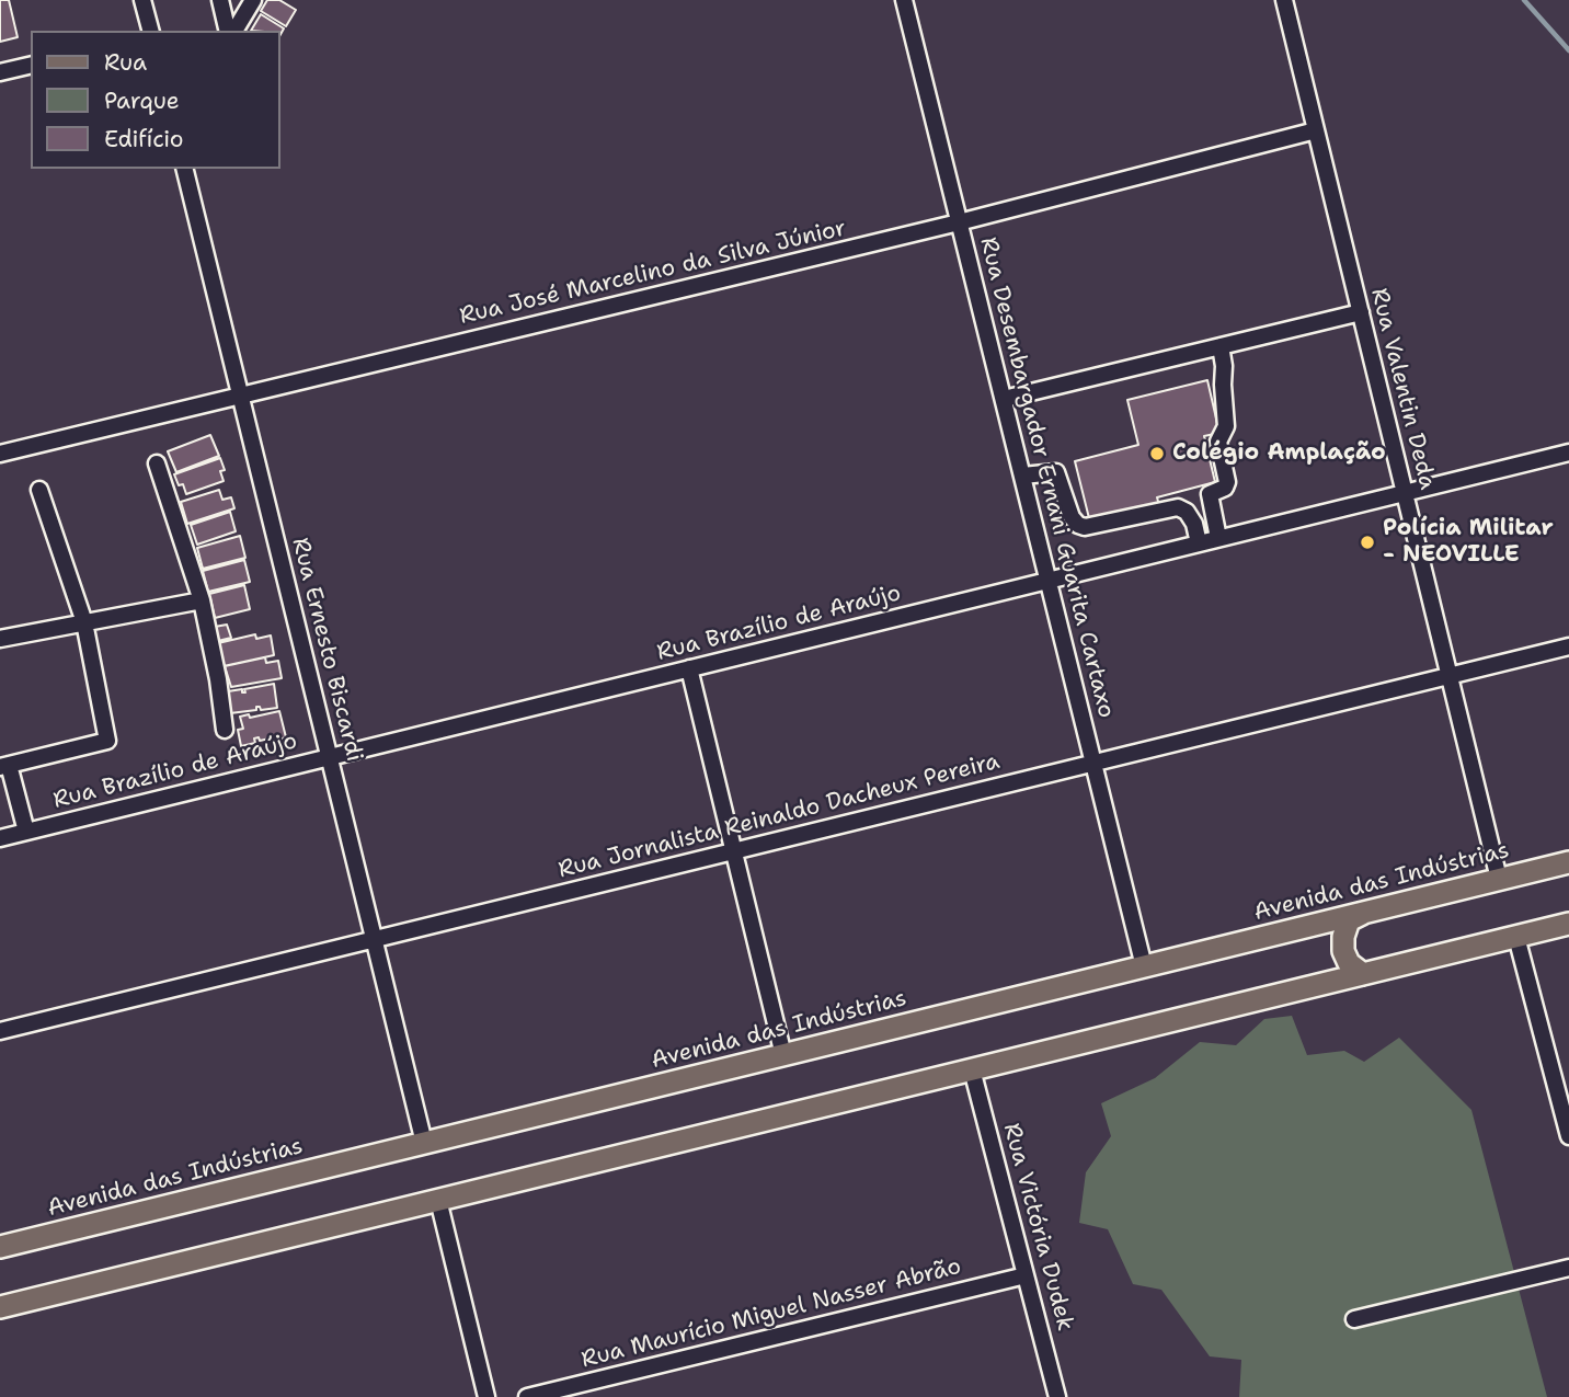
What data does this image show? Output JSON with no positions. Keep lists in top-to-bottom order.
{
  "streets": {
    "main road": ["Avenida das Indústrias"],
    "street": [
      "Rua José Marcelino da Silva Júnior",
      "Rua Valentin Deda",
      "Rua Desembargador Ernani Guarita Cartaxo",
      "Rua Brazílio de Araújo",
      "Rua Ernesto Biscardi",
      "Rua Jornalista Reinaldo Dacheux Pereira",
      "Rua Victória Dudek",
      "Rua Maurício Miguel Nasser Abrão"
    ]
  },
  "crossings": [
    ["Rua José Marcelino da Silva Júnior", "Rua Valentin Deda"],
    ["Rua José Marcelino da Silva Júnior", "Rua Desembargador Ernani Guarita Cartaxo"],
    ["Rua José Marcelino da Silva Júnior", "Rua Ernesto Biscardi"],
    ["Rua Valentin Deda", "Rua Brazílio de Araújo"],
    ["Rua Valentin Deda", "Rua Jornalista Reinaldo Dacheux Pereira"],
    ["Rua Valentin Deda", "Avenida das Indústrias"],
    ["Rua Desembargador Ernani Guarita Cartaxo", "Rua Brazílio de Araújo"],
    ["Rua Desembargador Ernani Guarita Cartaxo", "Rua Jornalista Reinaldo Dacheux Pereira"],
    ["Rua Desembargador Ernani Guarita Cartaxo", "Avenida das Indústrias"],
    ["Rua Brazílio de Araújo", "Rua Ernesto Biscardi"],
    ["Rua Ernesto Biscardi", "Rua Jornalista Reinaldo Dacheux Pereira"],
    ["Rua Ernesto Biscardi", "Avenida das Indústrias"],
    ["Rua Victória Dudek", "Rua Maurício Miguel Nasser Abrão"]
  ],
  "places": ["Colégio Amplação", "Polícia Militar - NEOVILLE"],
  "legend": ["Rua", "Parque", "Edifício"]
}
